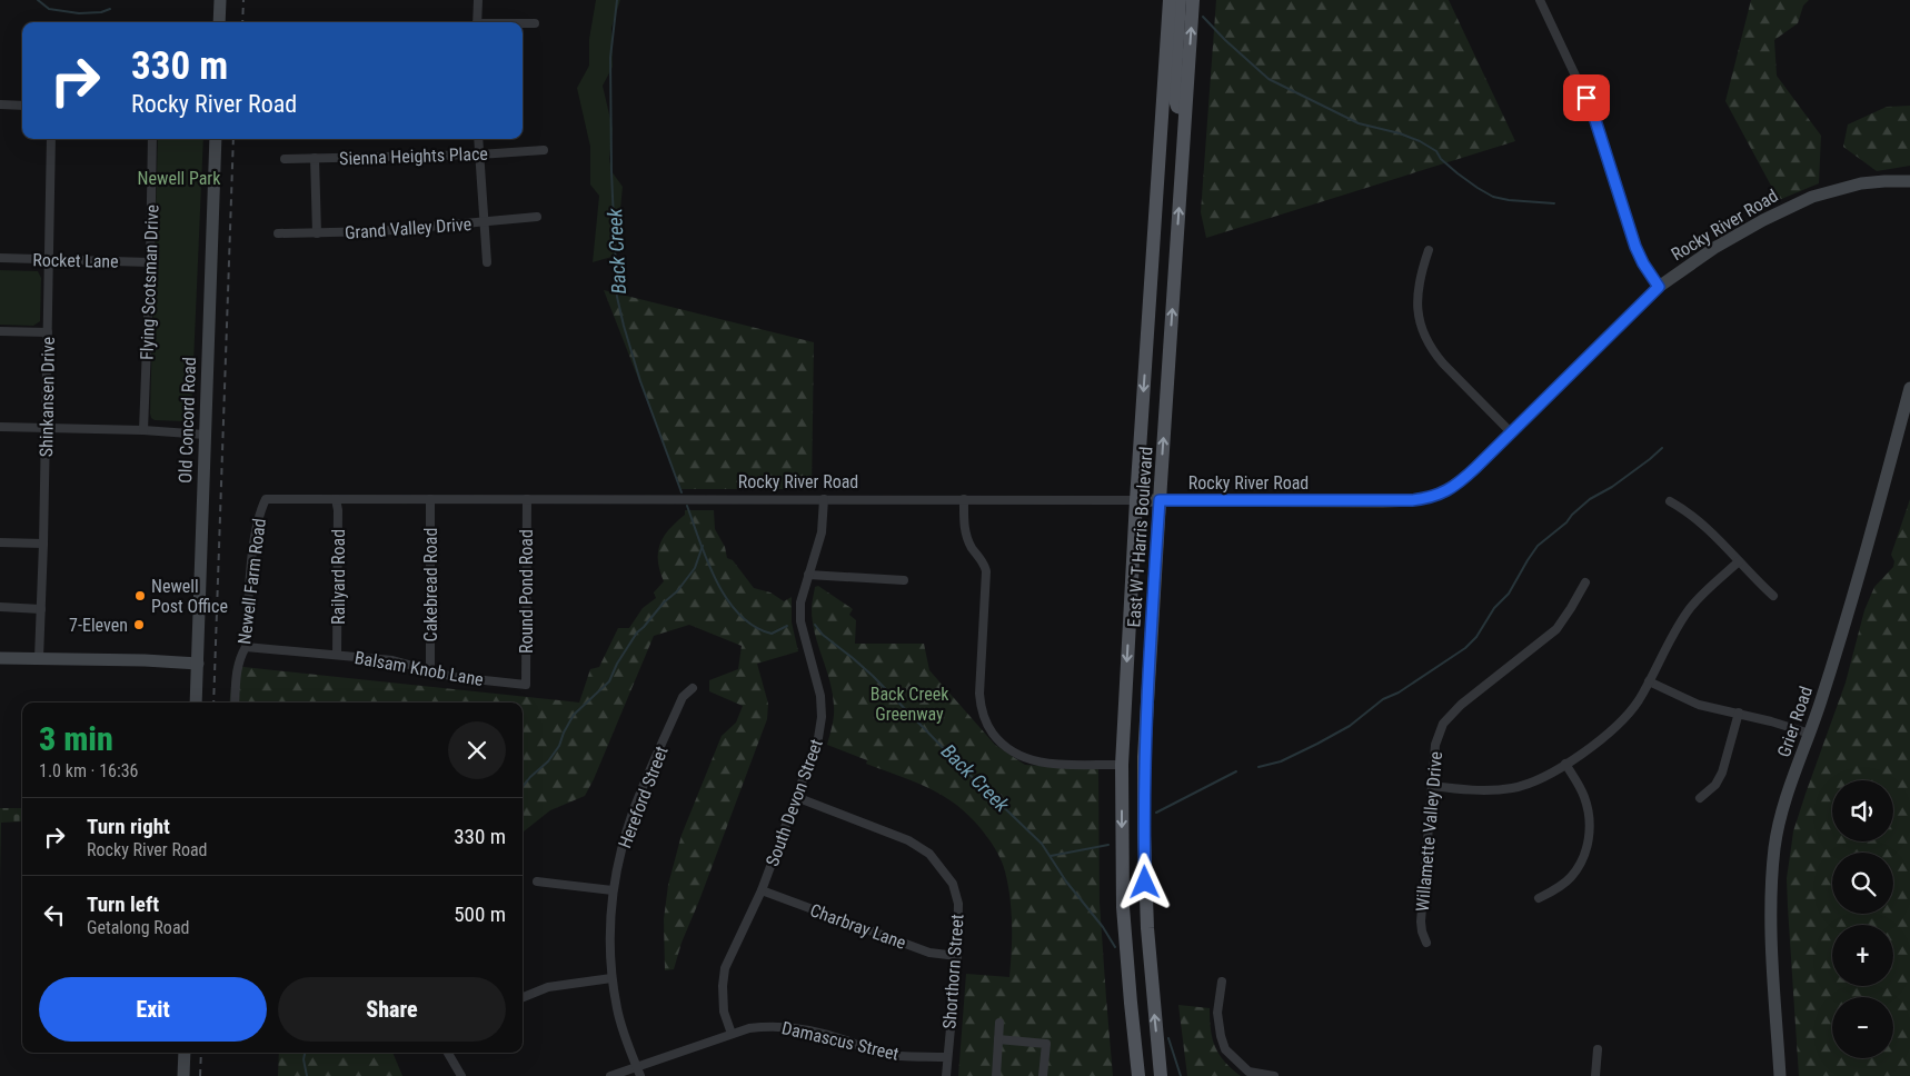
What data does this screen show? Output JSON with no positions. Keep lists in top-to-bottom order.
{
  "streets": {
    "main road": ["East W T Harris Boulevard"],
    "street": [
      "Sienna Heights Place",
      "Rocky River Road",
      "Grand Valley Drive",
      "Rocket Lane",
      "Flying Scotsman Drive",
      "Shinkansen Drive",
      "Old Concord Road",
      "Railyard Road",
      "Newell Farm Road",
      "Cakebread Road",
      "Round Pond Road",
      "Balsam Knob Lane",
      "Grier Road",
      "Hereford Street",
      "South Devon Street",
      "Willamette Valley Drive",
      "Charbray Lane",
      "Shorthorn Street",
      "Damascus Street"
    ]
  },
  "crossings": [
    ["Rocky River Road", "East W T Harris Boulevard"],
    ["Rocky River Road", "Railyard Road"],
    ["Rocky River Road", "Newell Farm Road"],
    ["Rocky River Road", "Cakebread Road"],
    ["Rocky River Road", "Round Pond Road"],
    ["Rocky River Road", "South Devon Street"],
    ["Rocket Lane", "Flying Scotsman Drive"],
    ["Rocket Lane", "Shinkansen Drive"],
    ["Railyard Road", "Balsam Knob Lane"],
    ["Newell Farm Road", "Balsam Knob Lane"],
    ["Cakebread Road", "Balsam Knob Lane"],
    ["Round Pond Road", "Balsam Knob Lane"],
    ["Hereford Street", "Damascus Street"],
    ["South Devon Street", "Charbray Lane"],
    ["South Devon Street", "Shorthorn Street"],
    ["South Devon Street", "Damascus Street"],
    ["Charbray Lane", "Shorthorn Street"],
    ["Shorthorn Street", "Damascus Street"]
  ],
  "water": ["Back Creek"],
  "parks": ["Newell Park", "Back Creek Greenway"],
  "places": ["Newell Post Office", "7-Eleven"],
  "page": {
    "turn": ["330 m", "Rocky River Road"],
    "heading": ["3 min", "1.0 km · 16:36"],
    "map_buttons": ["+", "−"],
    "list": [
      {
        "name": "Turn right",
        "note": "Rocky River Road",
        "value": "330 m"
      },
      {
        "name": "Turn left",
        "note": "Getalong Road",
        "value": "500 m"
      }
    ],
    "buttons": ["Exit", "Share"]
  }
}
